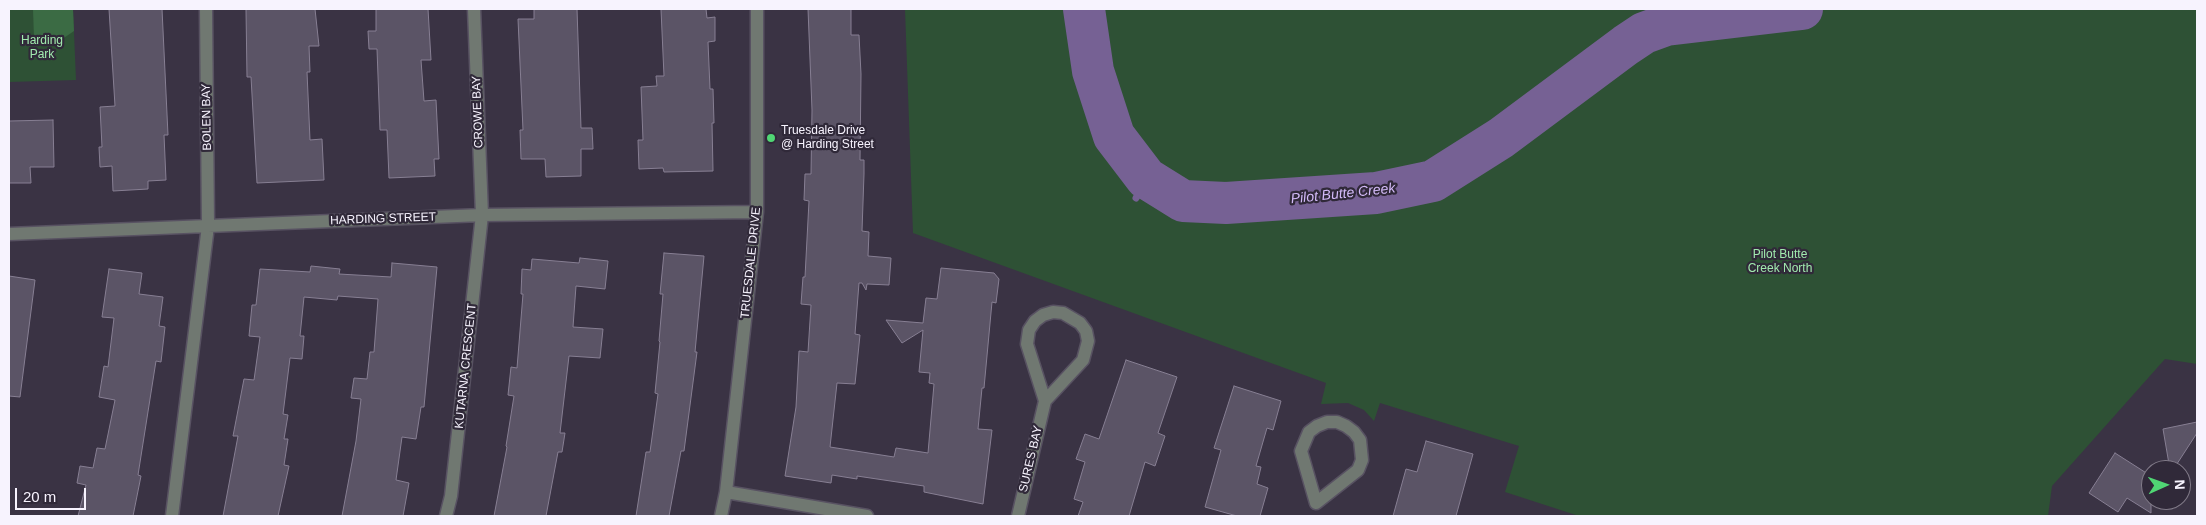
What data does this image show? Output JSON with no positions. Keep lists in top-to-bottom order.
{
  "streets": {
    "street": [
      "CROWE BAY",
      "BOLEN BAY",
      "HARDING STREET",
      "TRUESDALE DRIVE",
      "KUTARNA CRESCENT",
      "SURES BAY"
    ]
  },
  "crossings": [
    ["CROWE BAY", "HARDING STREET"],
    ["CROWE BAY", "KUTARNA CRESCENT"],
    ["BOLEN BAY", "HARDING STREET"],
    ["HARDING STREET", "TRUESDALE DRIVE"],
    ["HARDING STREET", "KUTARNA CRESCENT"]
  ],
  "water": ["Pilot Butte Creek"],
  "parks": ["Harding Park", "Pilot Butte Creek North"],
  "places": ["Truesdale Drive @ Harding Street"],
  "scale_bar": "20 m",
  "north": "right"
}
